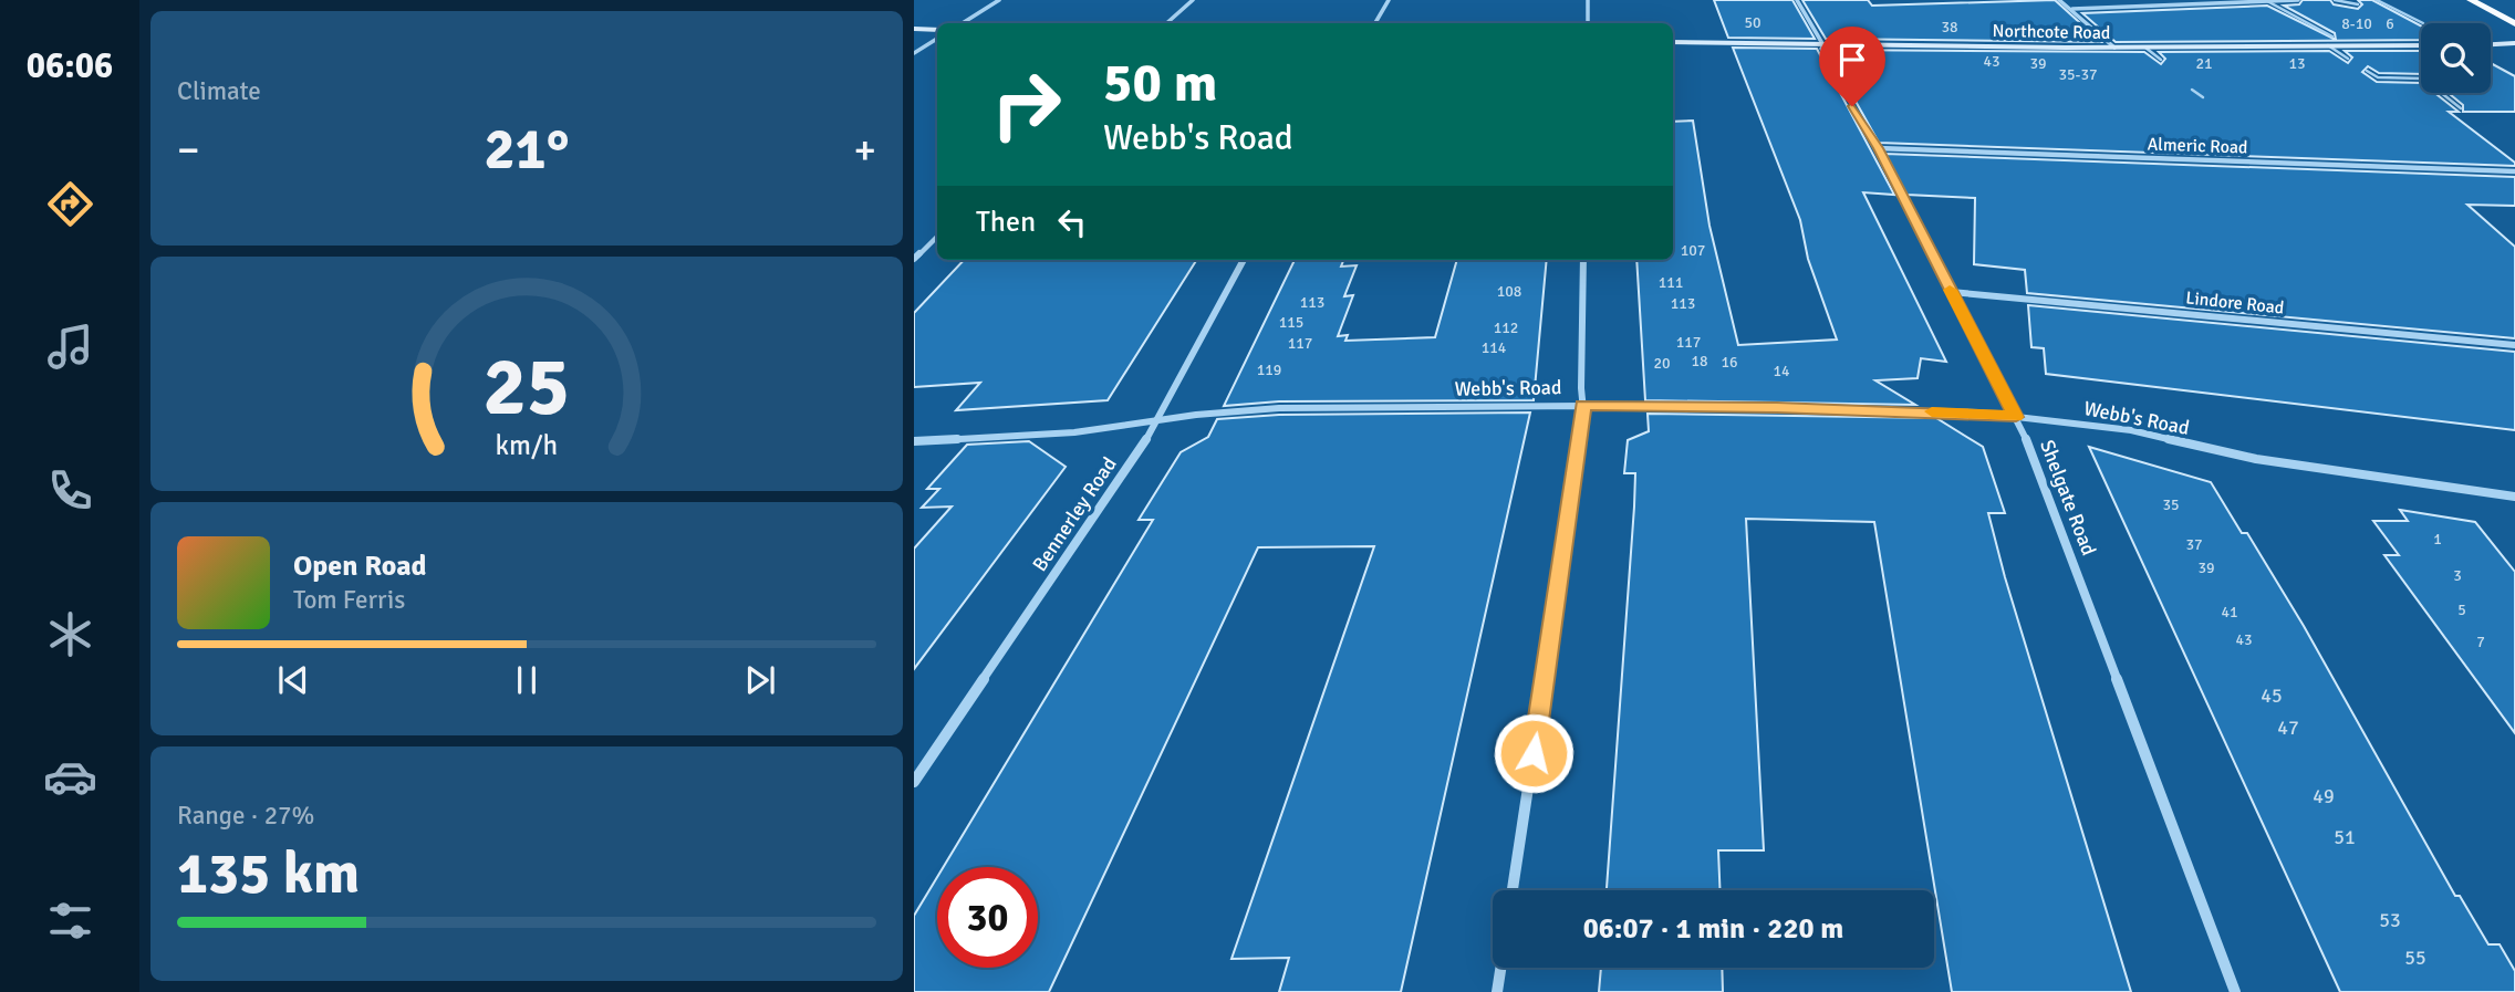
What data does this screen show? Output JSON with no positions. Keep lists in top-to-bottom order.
{
  "streets": {
    "main road": ["Northcote Road"],
    "street": [
      "Almeric Road",
      "Lindore Road",
      "Webb's Road",
      "Shelgate Road",
      "Bennerley Road"
    ]
  },
  "crossings": [
    ["Northcote Road", "Shelgate Road"],
    ["Almeric Road", "Shelgate Road"],
    ["Lindore Road", "Shelgate Road"],
    ["Webb's Road", "Shelgate Road"],
    ["Webb's Road", "Bennerley Road"]
  ],
  "house_numbers": [
    "50",
    "8-10",
    "6",
    "38",
    "43",
    "39",
    "21",
    "13",
    "35-37",
    "107",
    "111",
    "108",
    "113",
    "113",
    "115",
    "112",
    "117",
    "117",
    "114",
    "18",
    "16",
    "20",
    "119",
    "14",
    "35",
    "1",
    "37",
    "39",
    "3",
    "5",
    "41",
    "43",
    "7",
    "45",
    "47",
    "49",
    "51",
    "53",
    "55"
  ],
  "page": {
    "tabs": "06:06",
    "tile": [
      "Climate",
      ["Range · 27%", "135 km"]
    ],
    "turn": ["50 m", "Webb's Road"],
    "heat": ["−", "21°", "+"],
    "then": "Then",
    "song": ["Open Road", "Tom Ferris"],
    "limit": "30",
    "trip": "06:07 · 1 min · 220 m",
    "gauge": ["25", "km/h"]
  }
}
